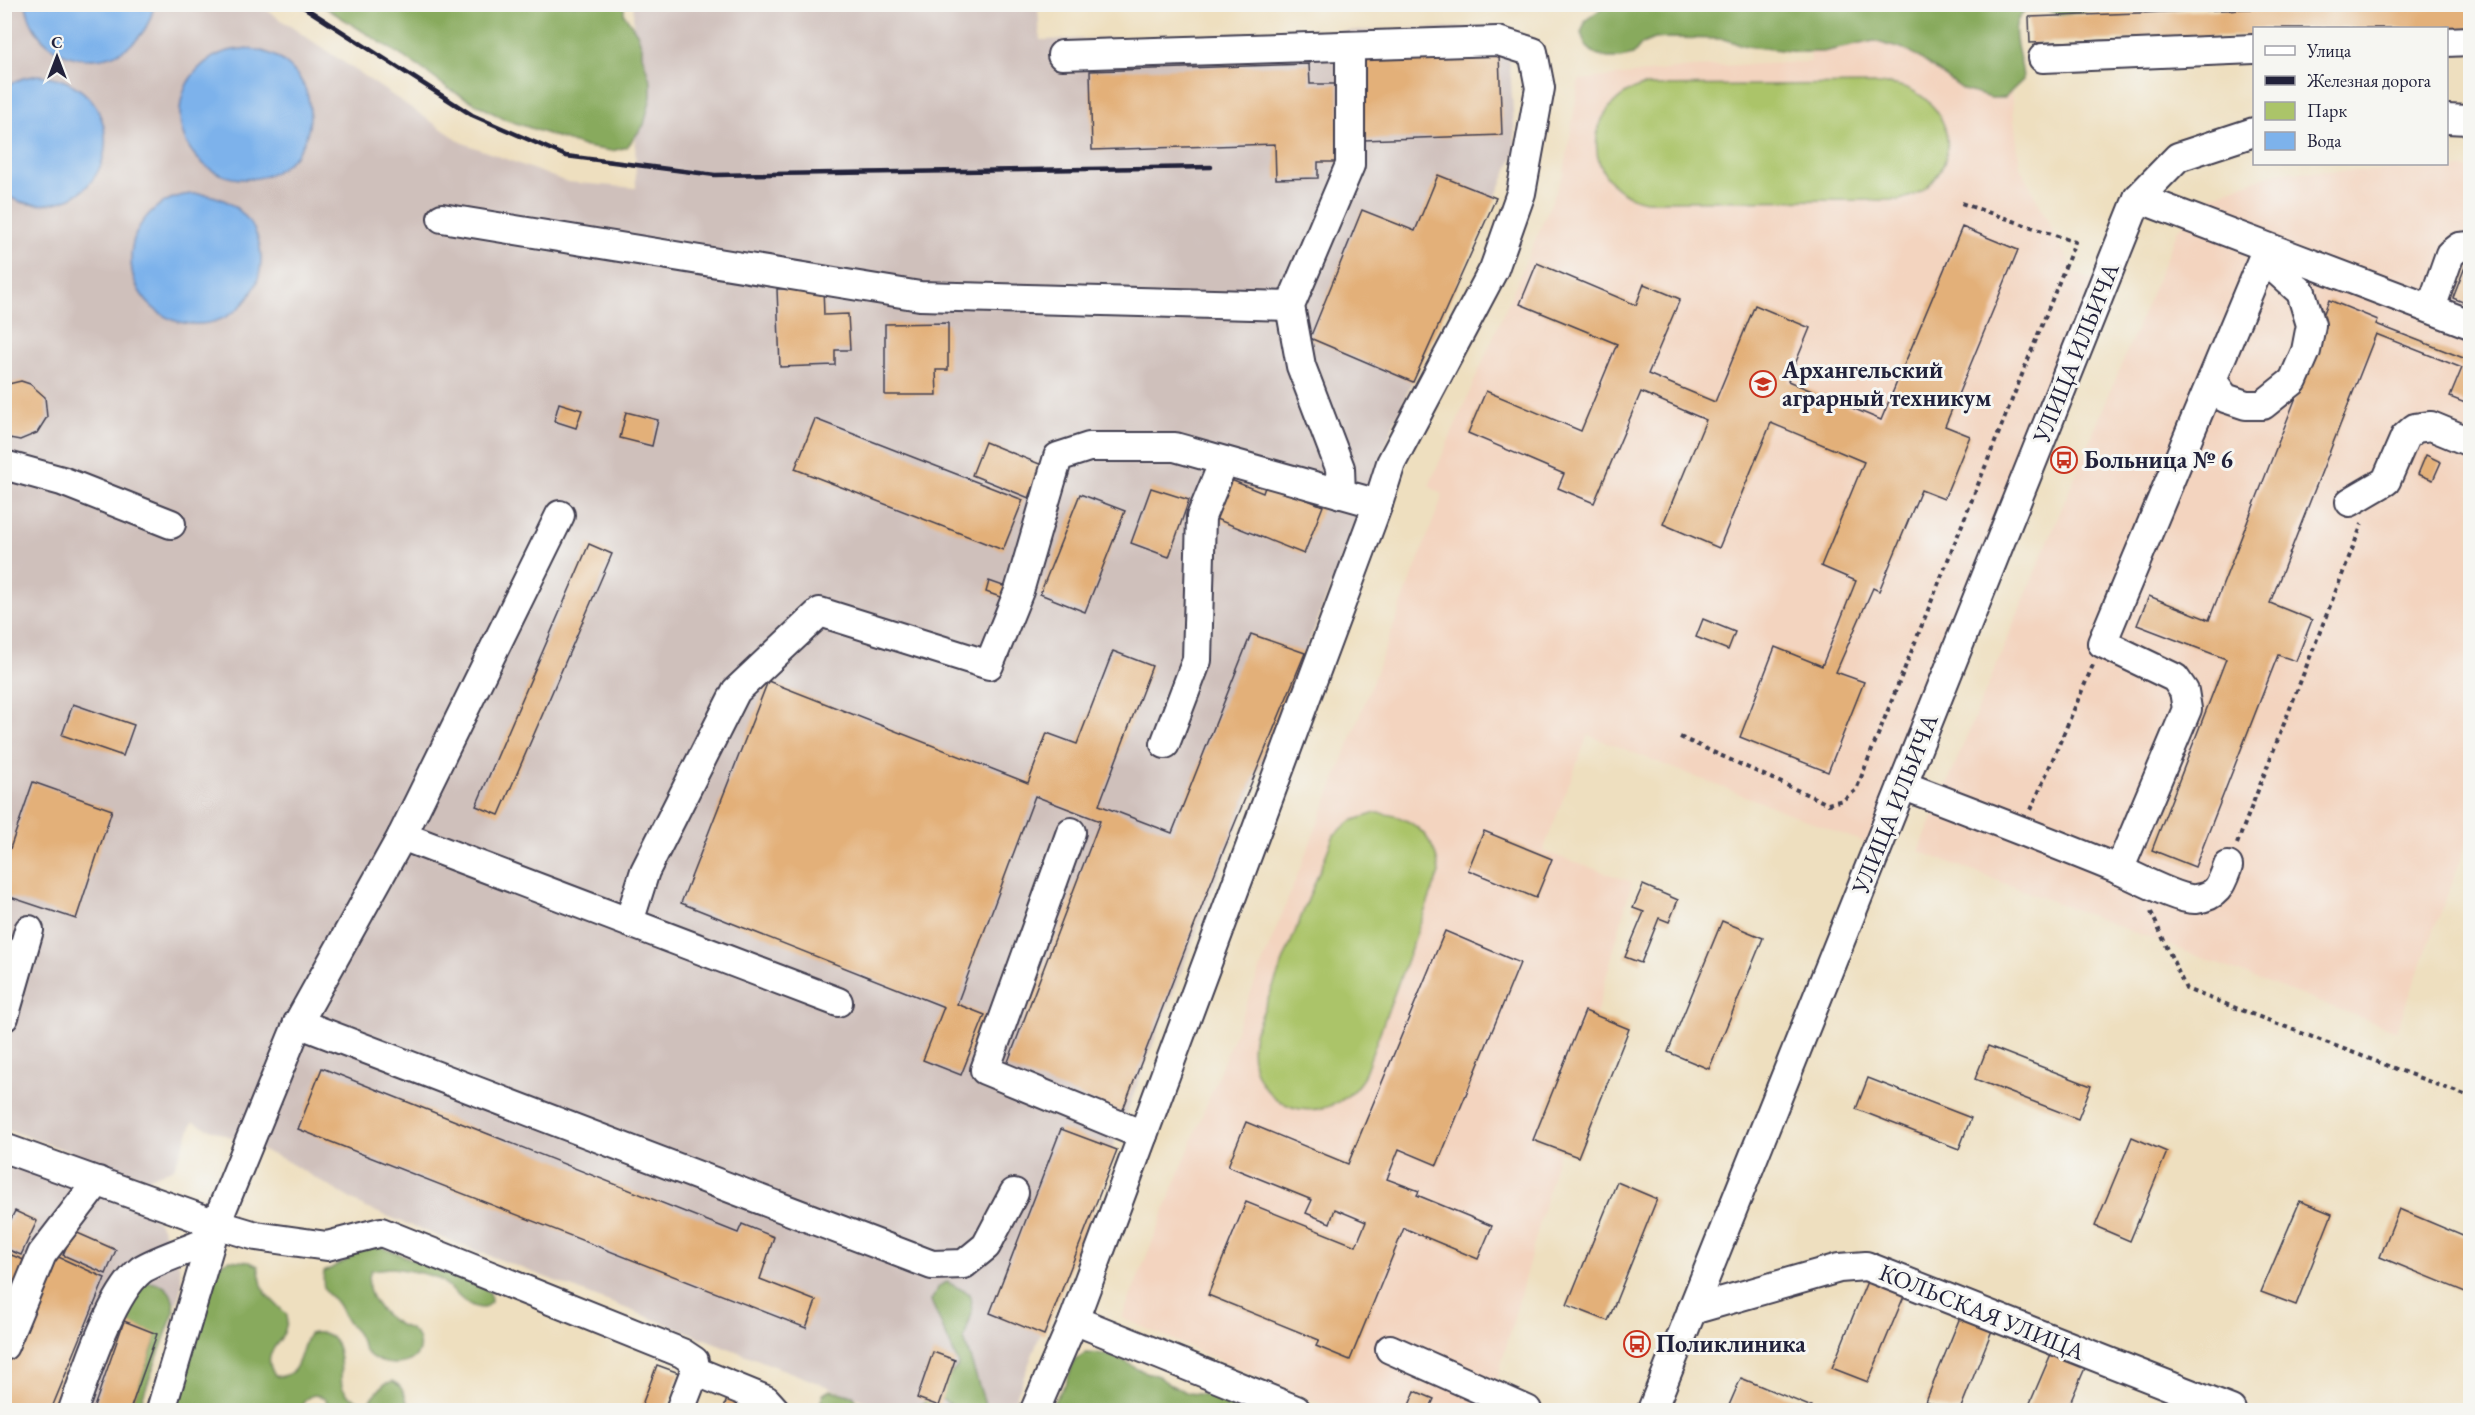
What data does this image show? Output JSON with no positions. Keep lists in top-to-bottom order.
{
  "streets": {
    "street": ["УЛИЦА ИЛЬИЧА", "КОЛЬСКАЯ УЛИЦА"]
  },
  "crossings": [
    ["УЛИЦА ИЛЬИЧА", "КОЛЬСКАЯ УЛИЦА"]
  ],
  "places": {
    "school or university": ["Архангельский аграрный техникум"],
    "bus stop": ["Больница № 6", "Поликлиника"]
  },
  "legend": [
    "Улица",
    "Железная дорога",
    "Парк",
    "Вода"
  ],
  "north": "top"
}
